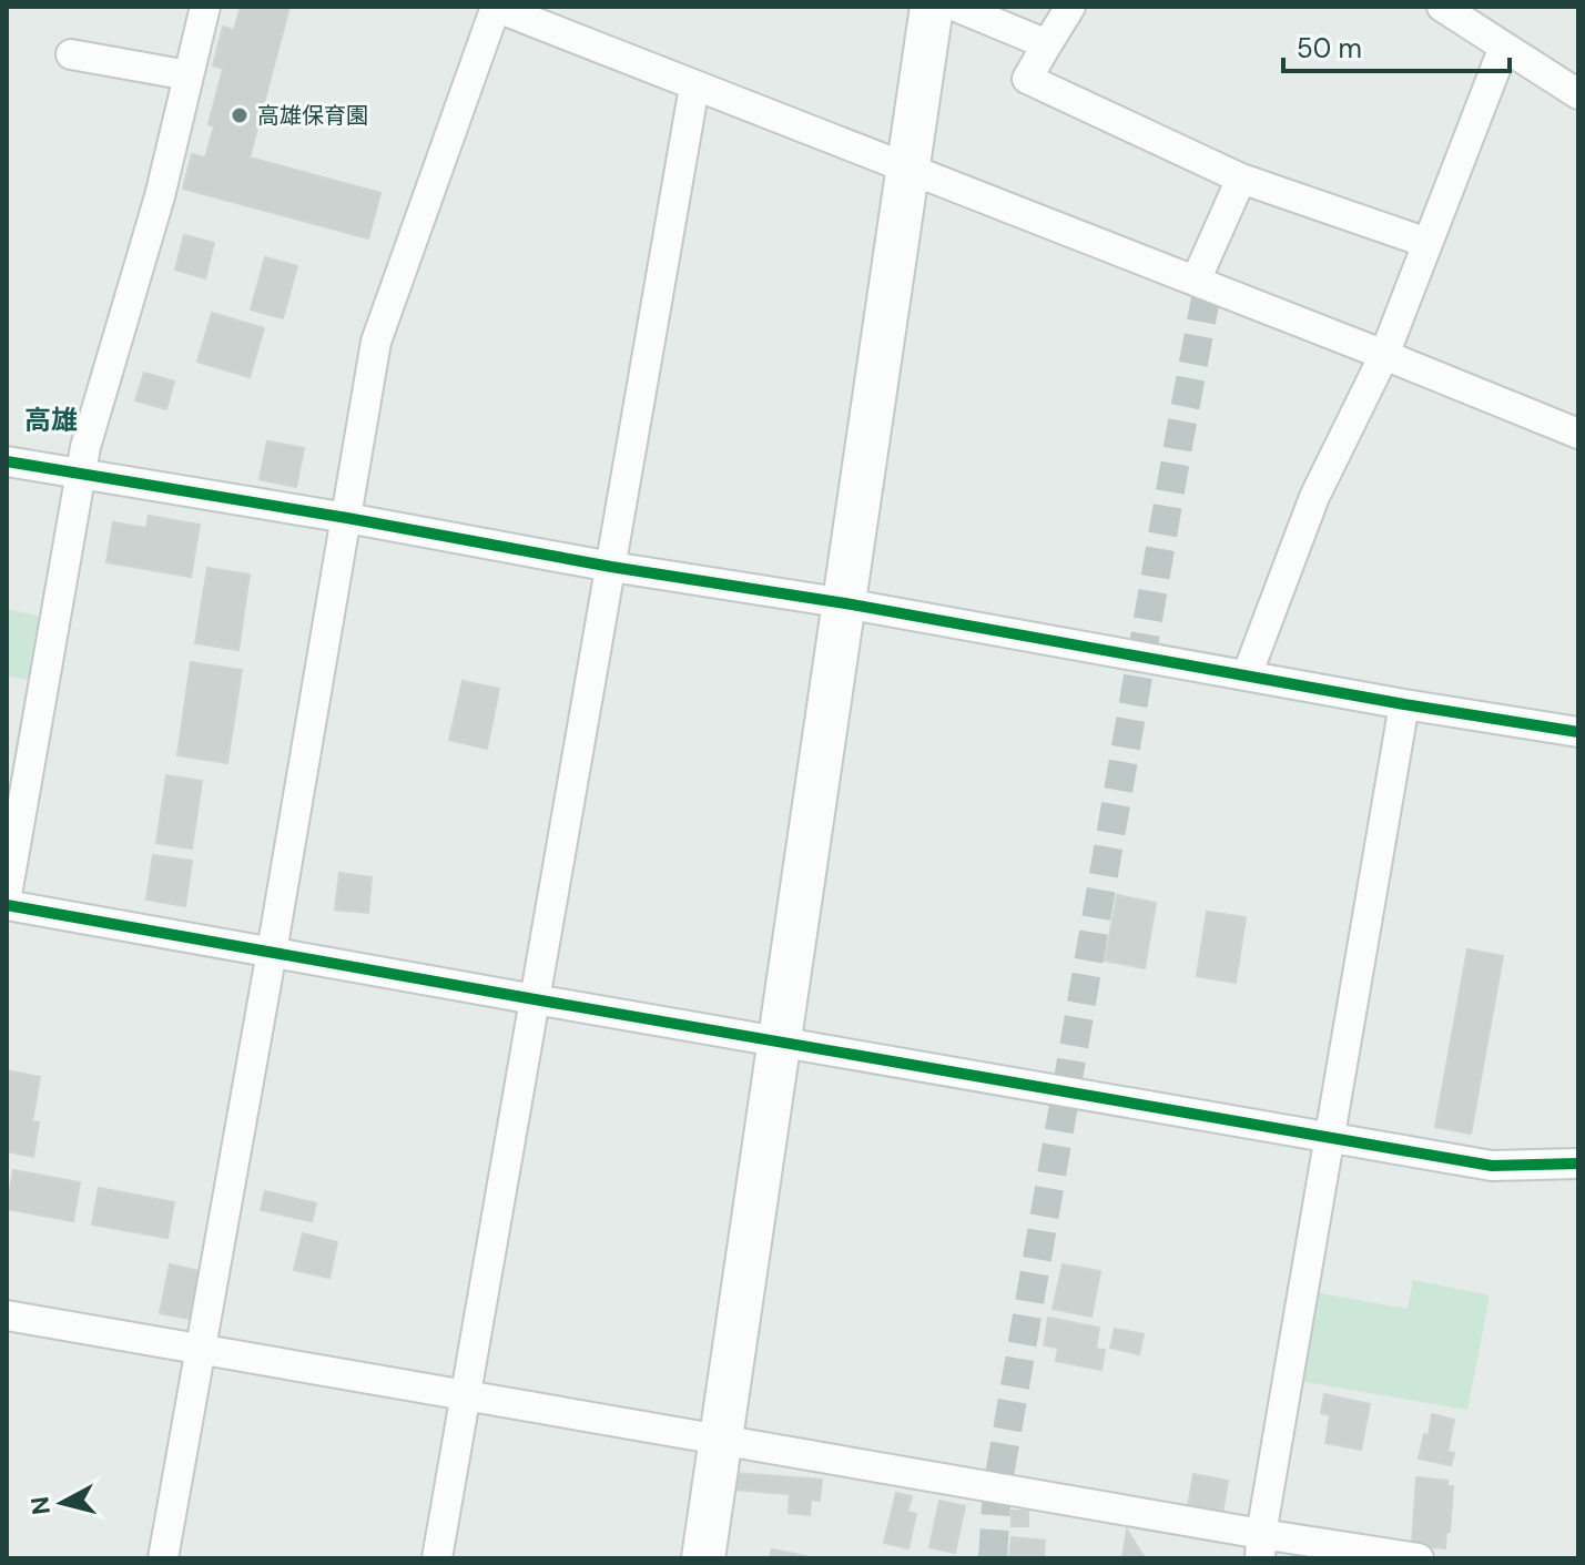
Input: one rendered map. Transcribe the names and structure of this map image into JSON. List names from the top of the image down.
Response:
{
  "districts": ["高雄"],
  "places": ["高雄保育園"],
  "scale_bar": "50 m",
  "north": "left"
}
